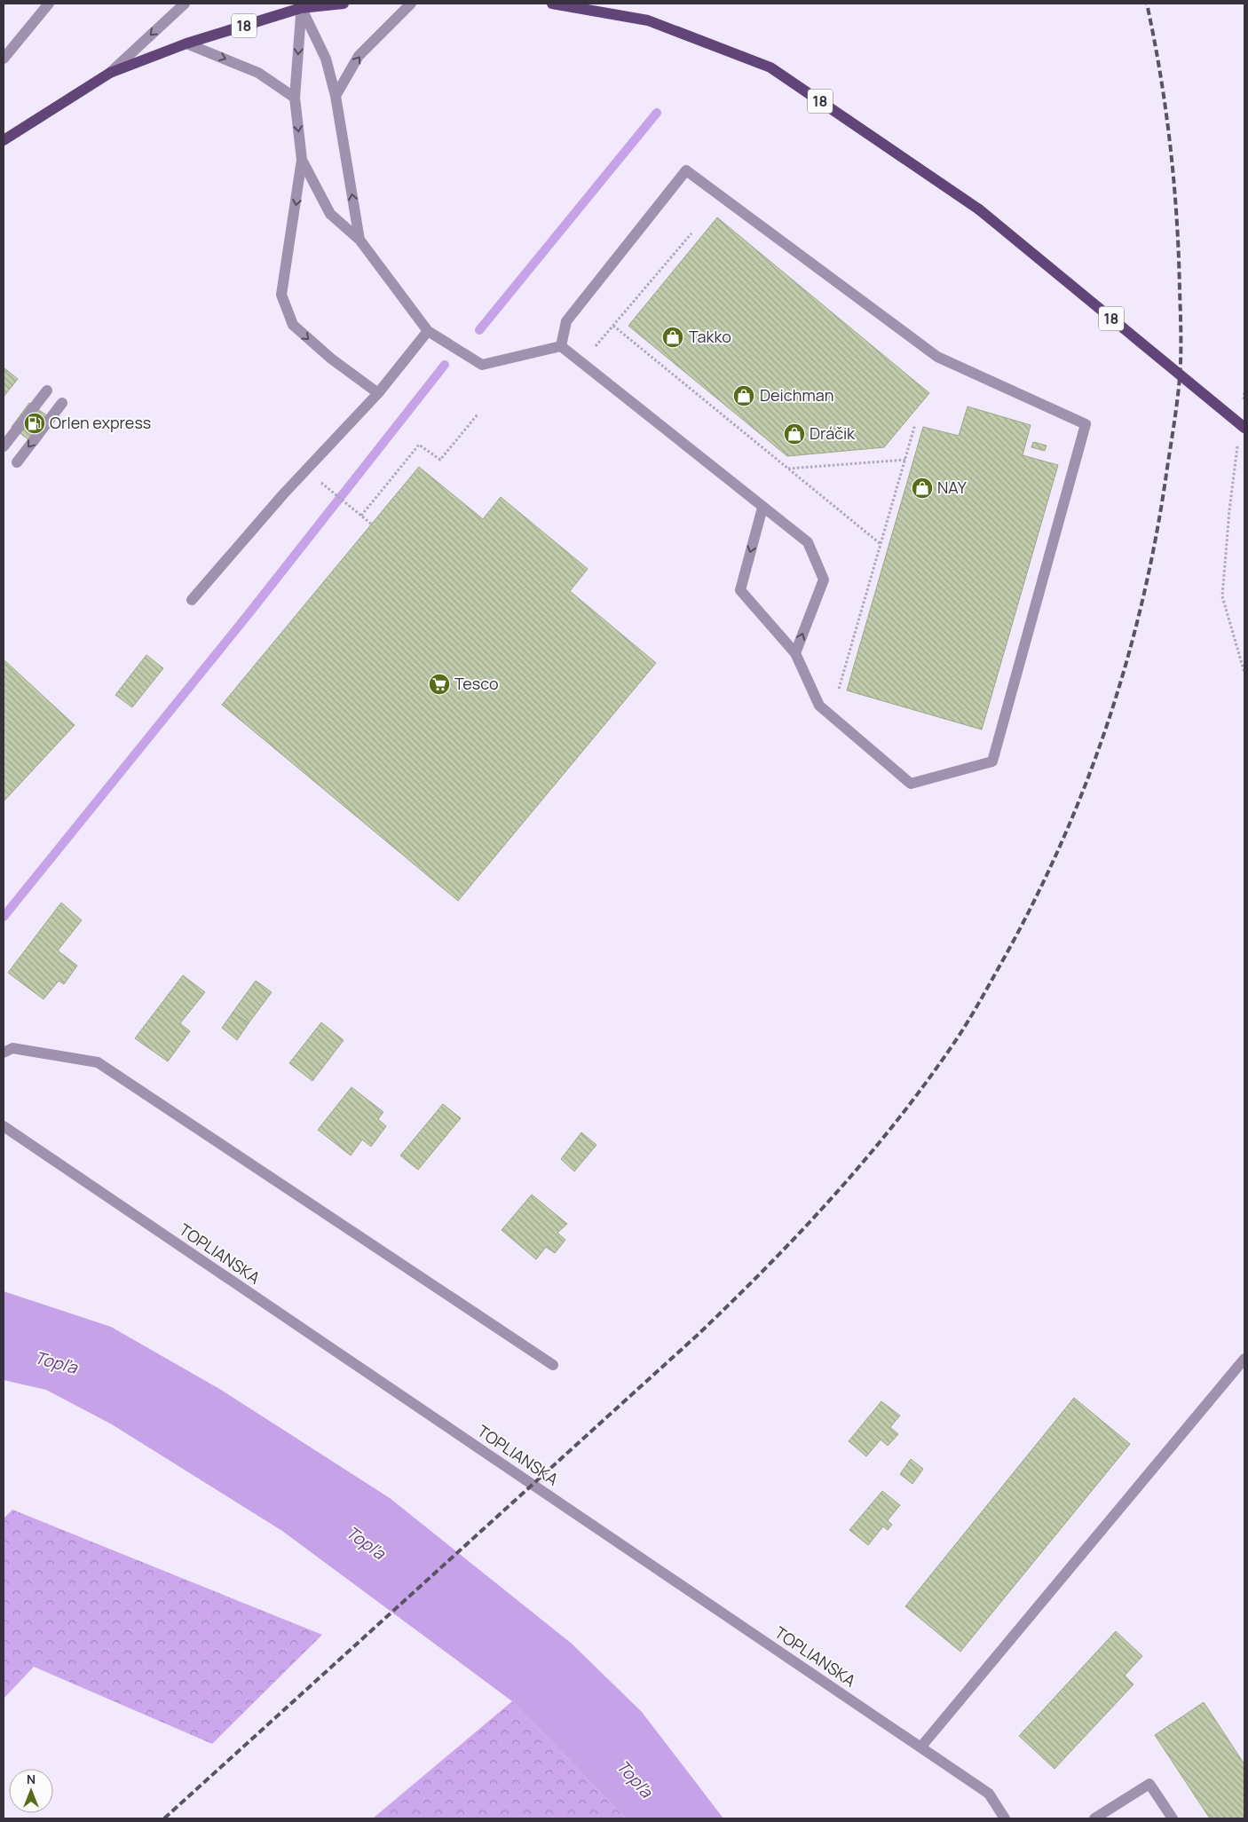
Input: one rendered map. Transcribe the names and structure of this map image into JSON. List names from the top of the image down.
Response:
{
  "streets": {
    "main road": ["18"],
    "street": ["TOPLIANSKA"]
  },
  "water": ["Topľa"],
  "places": {
    "shop": [
      "Takko",
      "Deichman",
      "Dráčik",
      "NAY"
    ],
    "fuel station": ["Orlen express"],
    "supermarket": ["Tesco"]
  },
  "north": "top"
}
